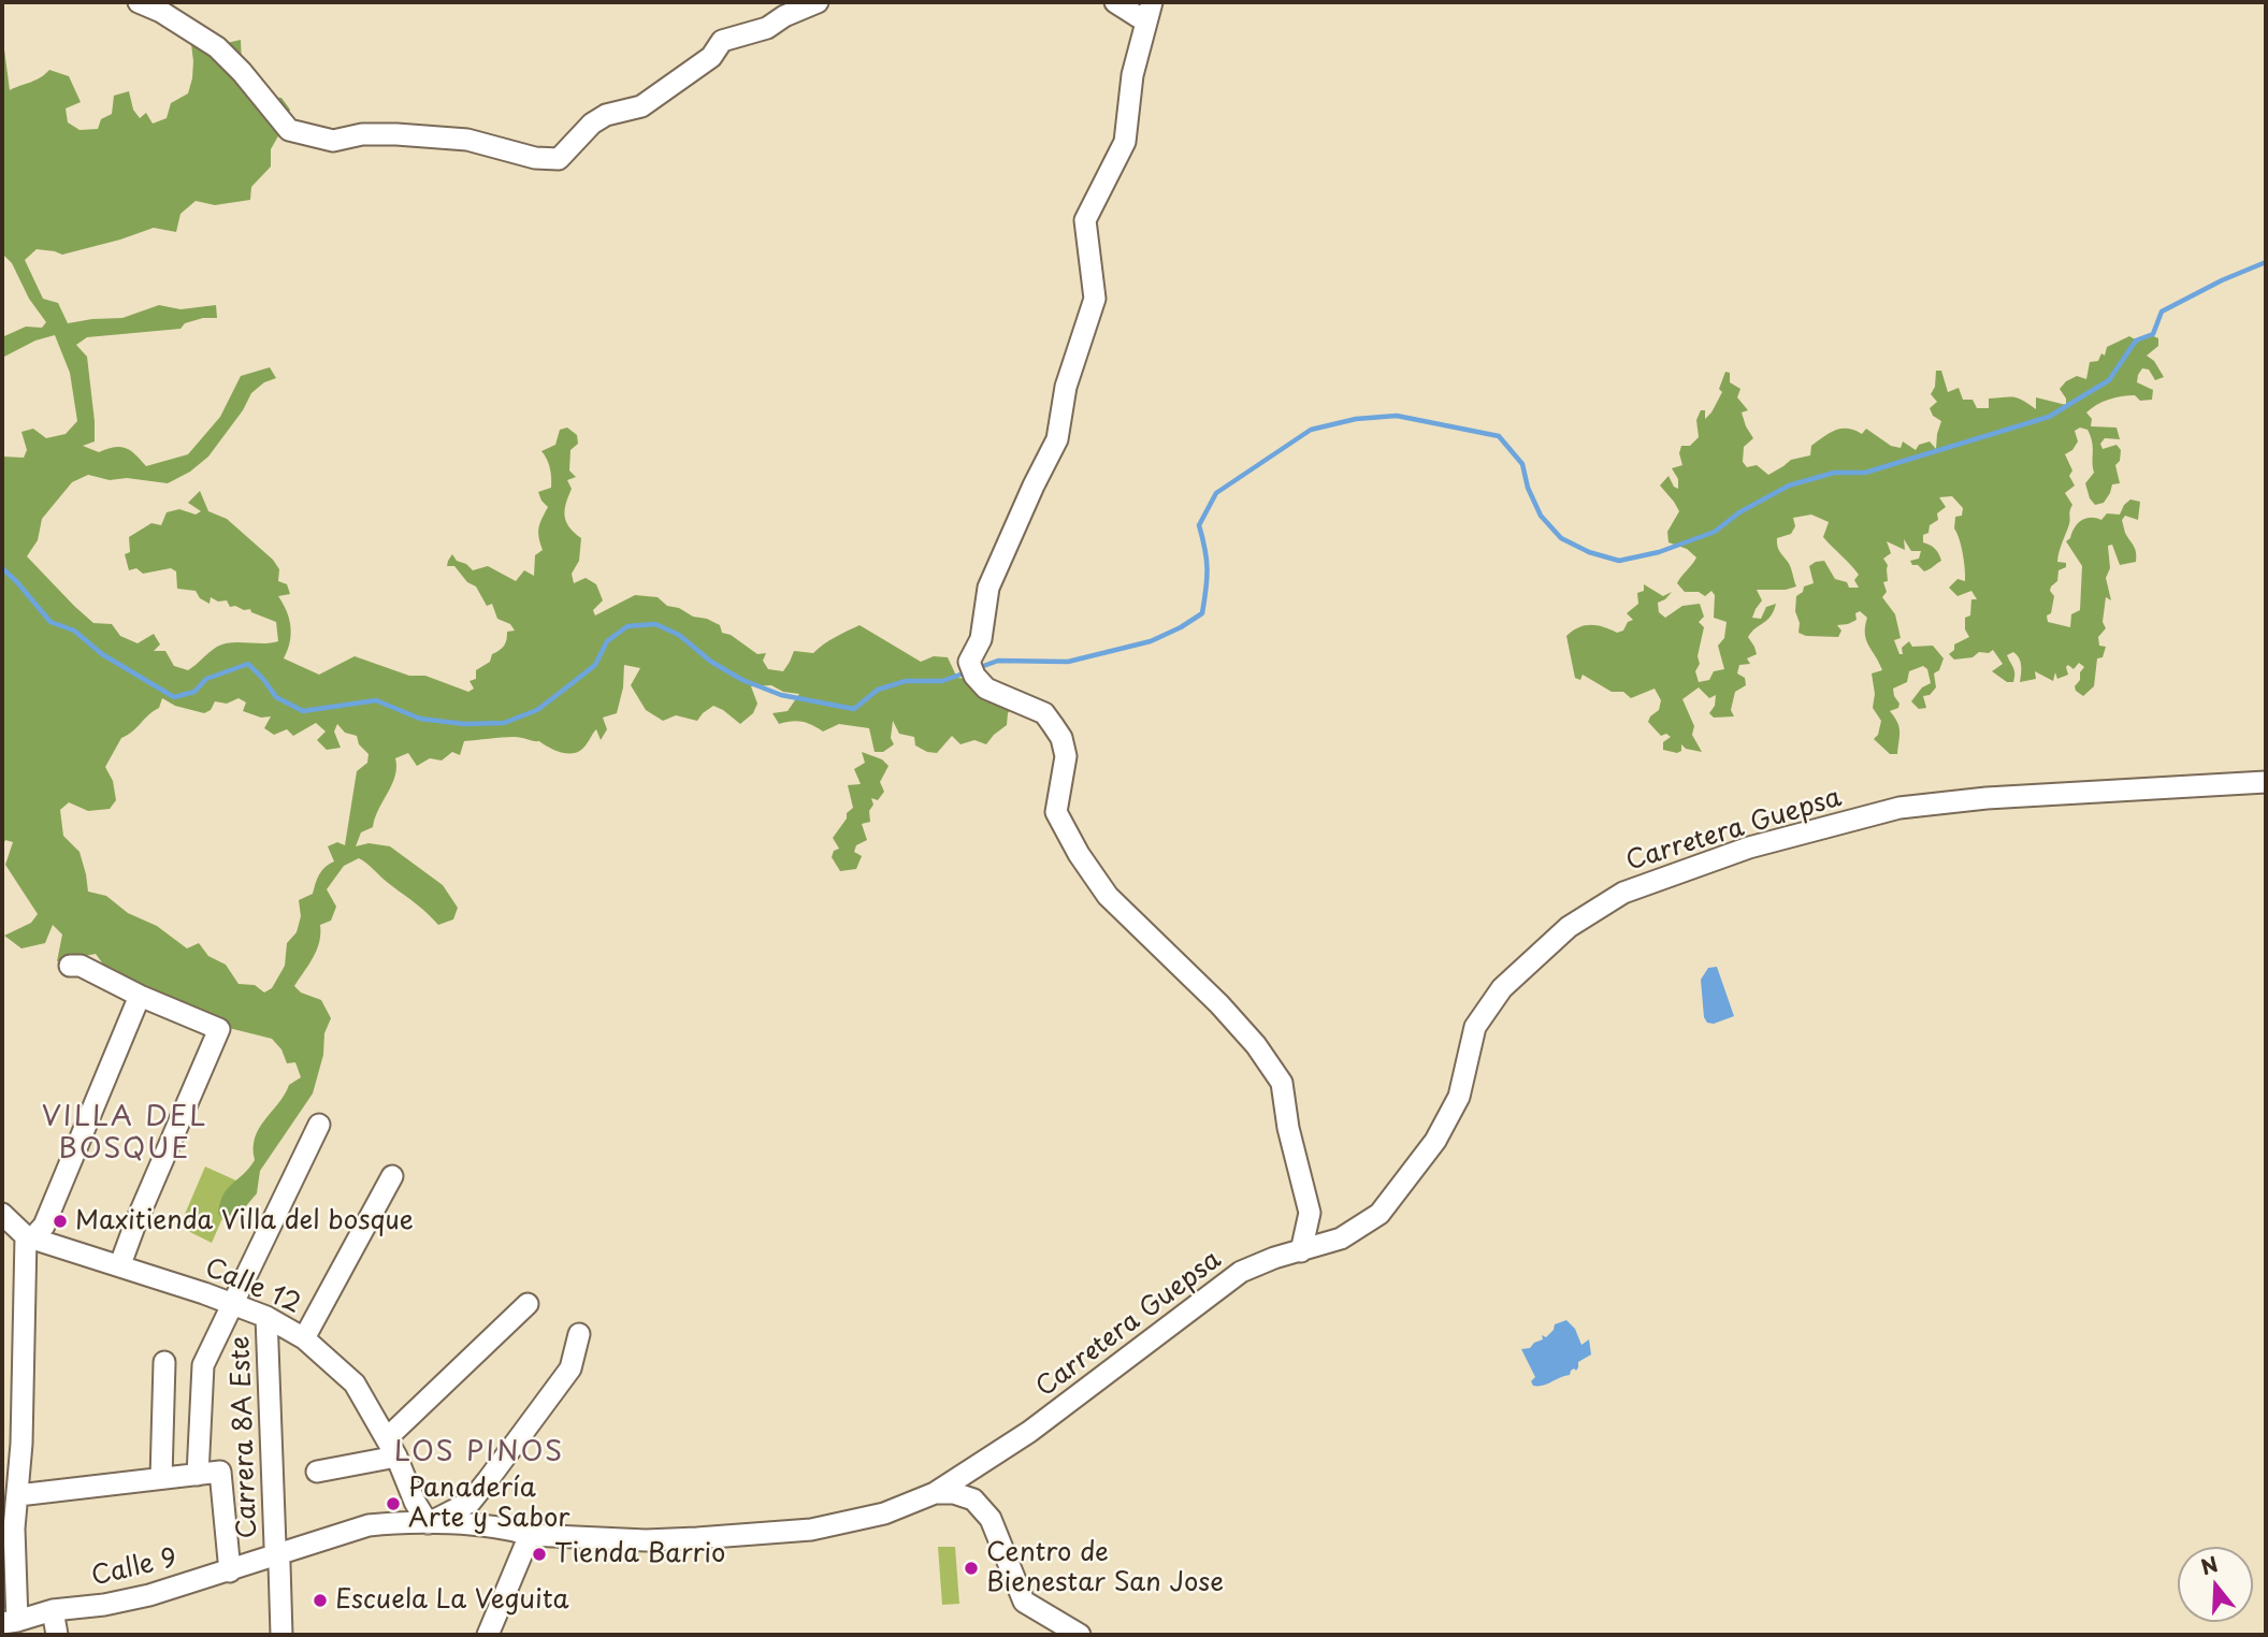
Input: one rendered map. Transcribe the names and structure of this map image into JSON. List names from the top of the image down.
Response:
{
  "streets": {
    "street": [
      "Carretera Guepsa",
      "Calle 12",
      "Carrera 8A Este",
      "Calle 9"
    ]
  },
  "crossings": [
    ["Calle 12", "Carrera 8A Este"],
    ["Calle 12", "Calle 9"],
    ["Carrera 8A Este", "Calle 9"]
  ],
  "districts": ["VILLA DEL BOSQUE", "LOS PINOS"],
  "places": [
    "Maxitienda Villa del bosque",
    "Panadería Arte y Sabor",
    "Tienda Barrio",
    "Centro de Bienestar San Jose",
    "Escuela La Veguita"
  ],
  "north": "top"
}
